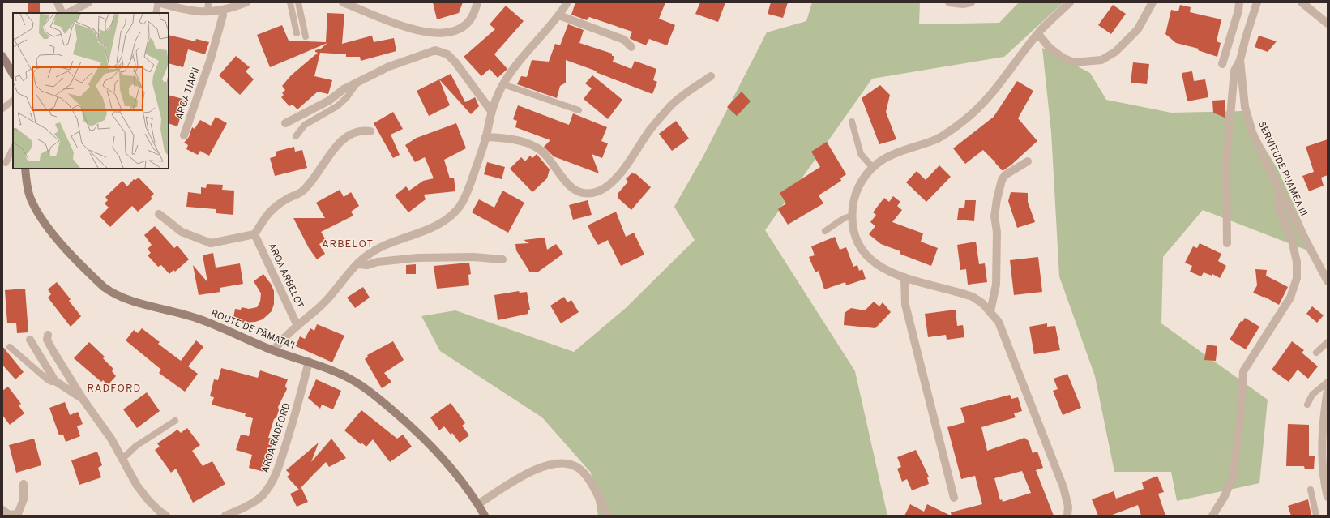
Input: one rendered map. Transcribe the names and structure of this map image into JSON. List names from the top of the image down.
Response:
{
  "streets": {
    "main road": ["ROUTE DE PĀMATA'I"],
    "street": [
      "AROA TIARII",
      "SERVITUDE PUAMEA III",
      "AROA ARBELOT",
      "AROA RADFORD"
    ]
  },
  "crossings": [
    ["AROA ARBELOT", "ROUTE DE PĀMATA'I"],
    ["ROUTE DE PĀMATA'I", "AROA RADFORD"]
  ],
  "districts": ["ARBELOT", "RADFORD"]
}
